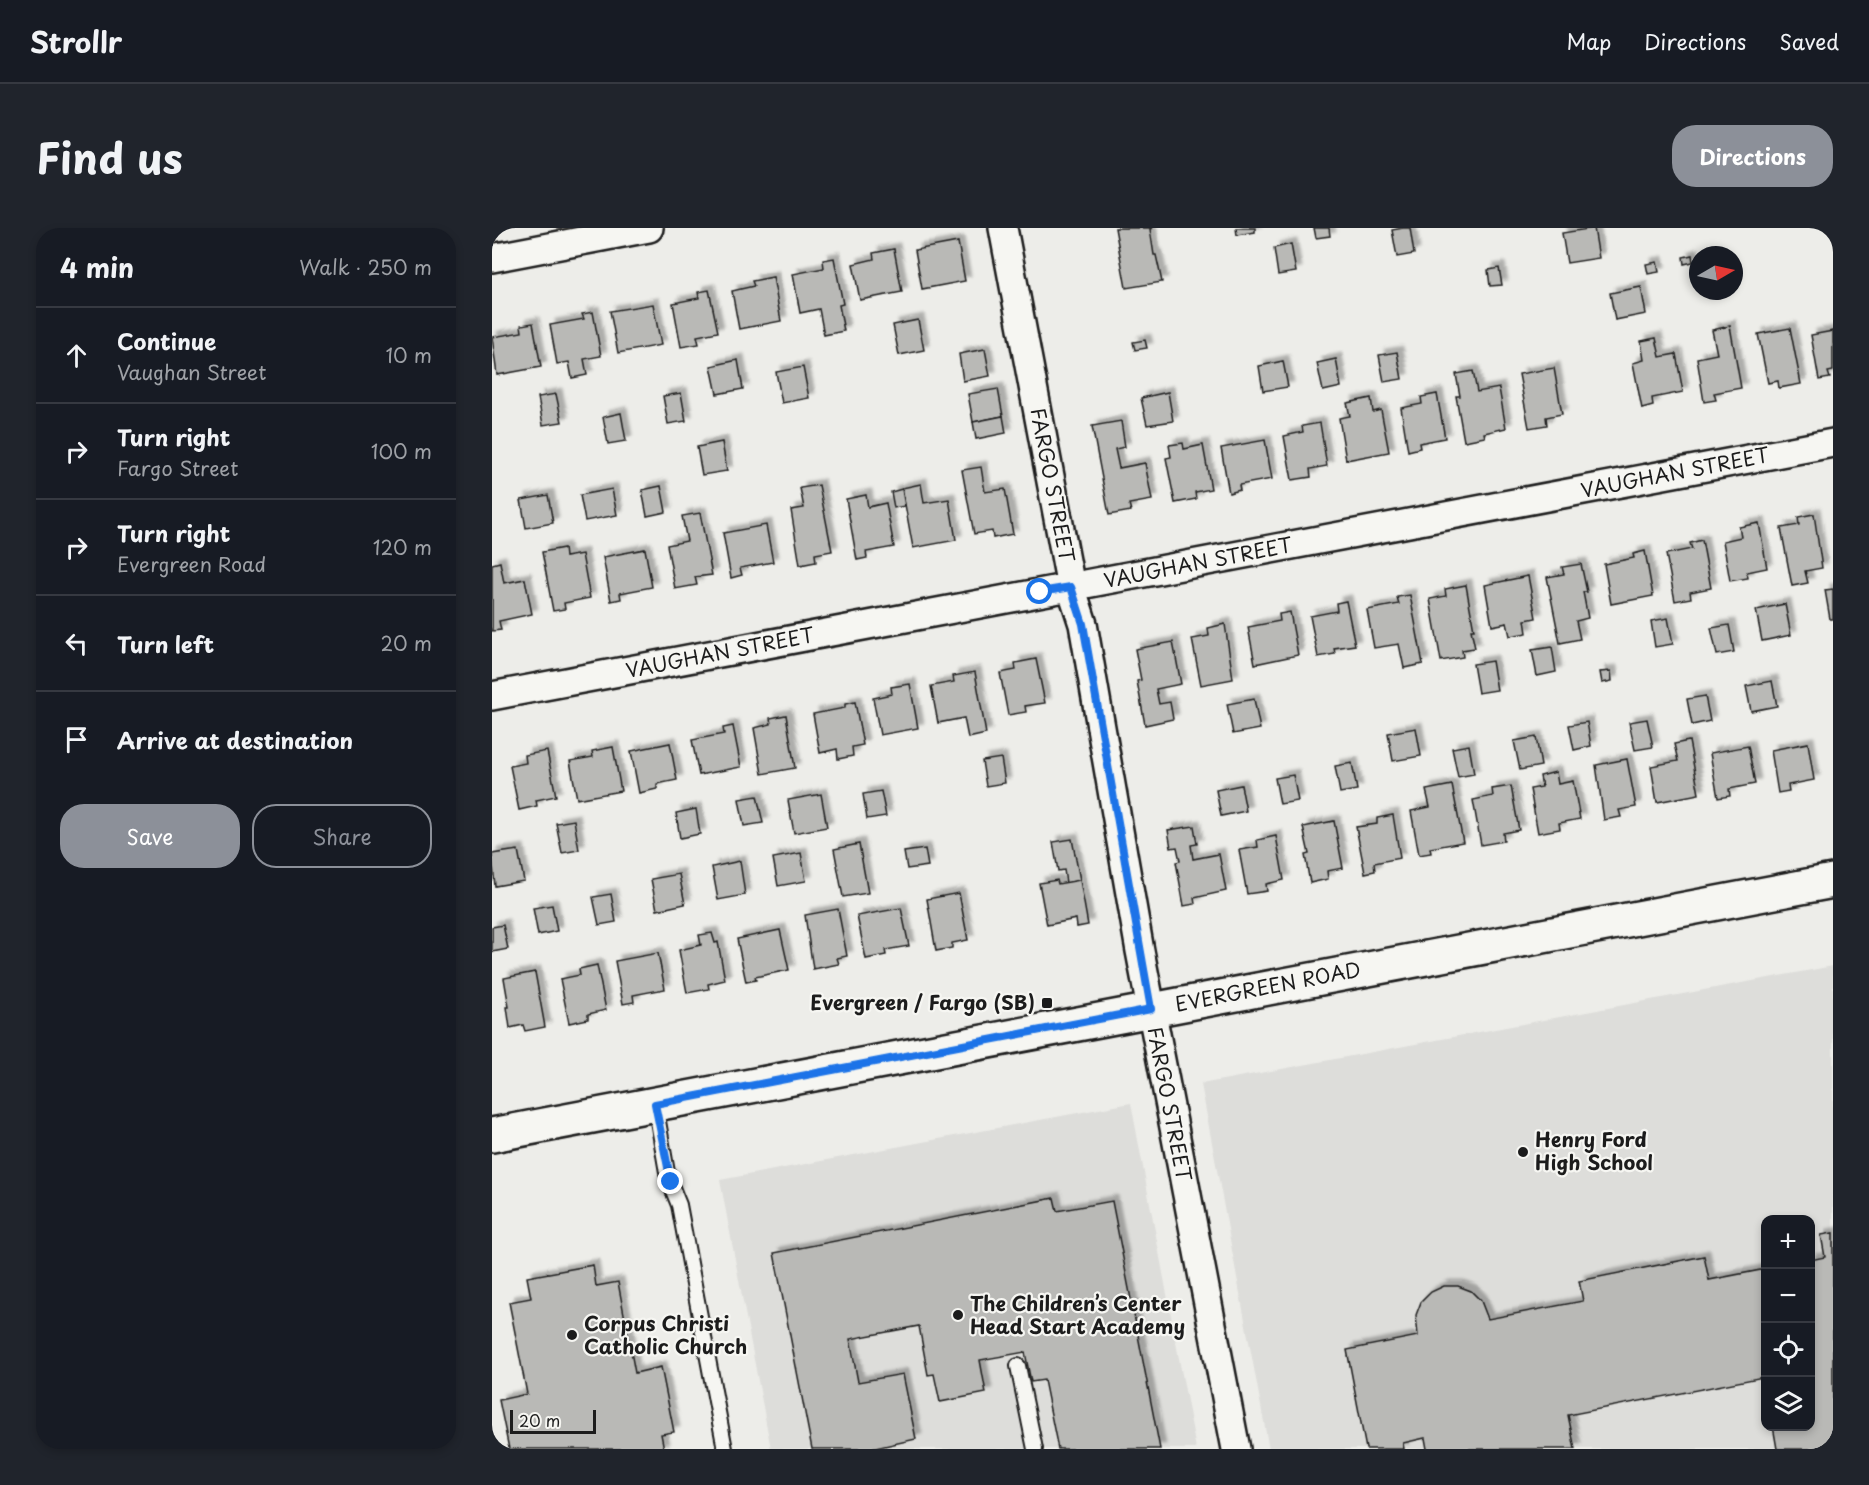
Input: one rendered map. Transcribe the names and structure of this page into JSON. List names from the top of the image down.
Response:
{
  "streets": {
    "street": ["VAUGHAN STREET", "FARGO STREET", "EVERGREEN ROAD"]
  },
  "crossings": [
    ["VAUGHAN STREET", "FARGO STREET"],
    ["FARGO STREET", "EVERGREEN ROAD"]
  ],
  "places": {
    "transit": ["Evergreen / Fargo (SB)"],
    "other": ["Henry Ford High School", "The Children’s Center Head Start Academy", "Corpus Christi Catholic Church"]
  },
  "scale_bar": "20 m",
  "north": "right",
  "page": {
    "header": "Strollr",
    "nav": ["Map", "Directions", "Saved"],
    "title": "Find us",
    "buttons": [
      "Directions",
      ["Save", "Share"]
    ],
    "heading": ["4 min", "Walk · 250 m"],
    "list": [
      ["Continue", "Vaughan Street", "10 m"],
      ["Turn right", "Fargo Street", "100 m"],
      ["Turn right", "Evergreen Road", "120 m"],
      ["Turn left", "20 m"],
      "Arrive at destination"
    ],
    "map_buttons": ["+", "−"],
    "scale": "20 m"
  }
}
